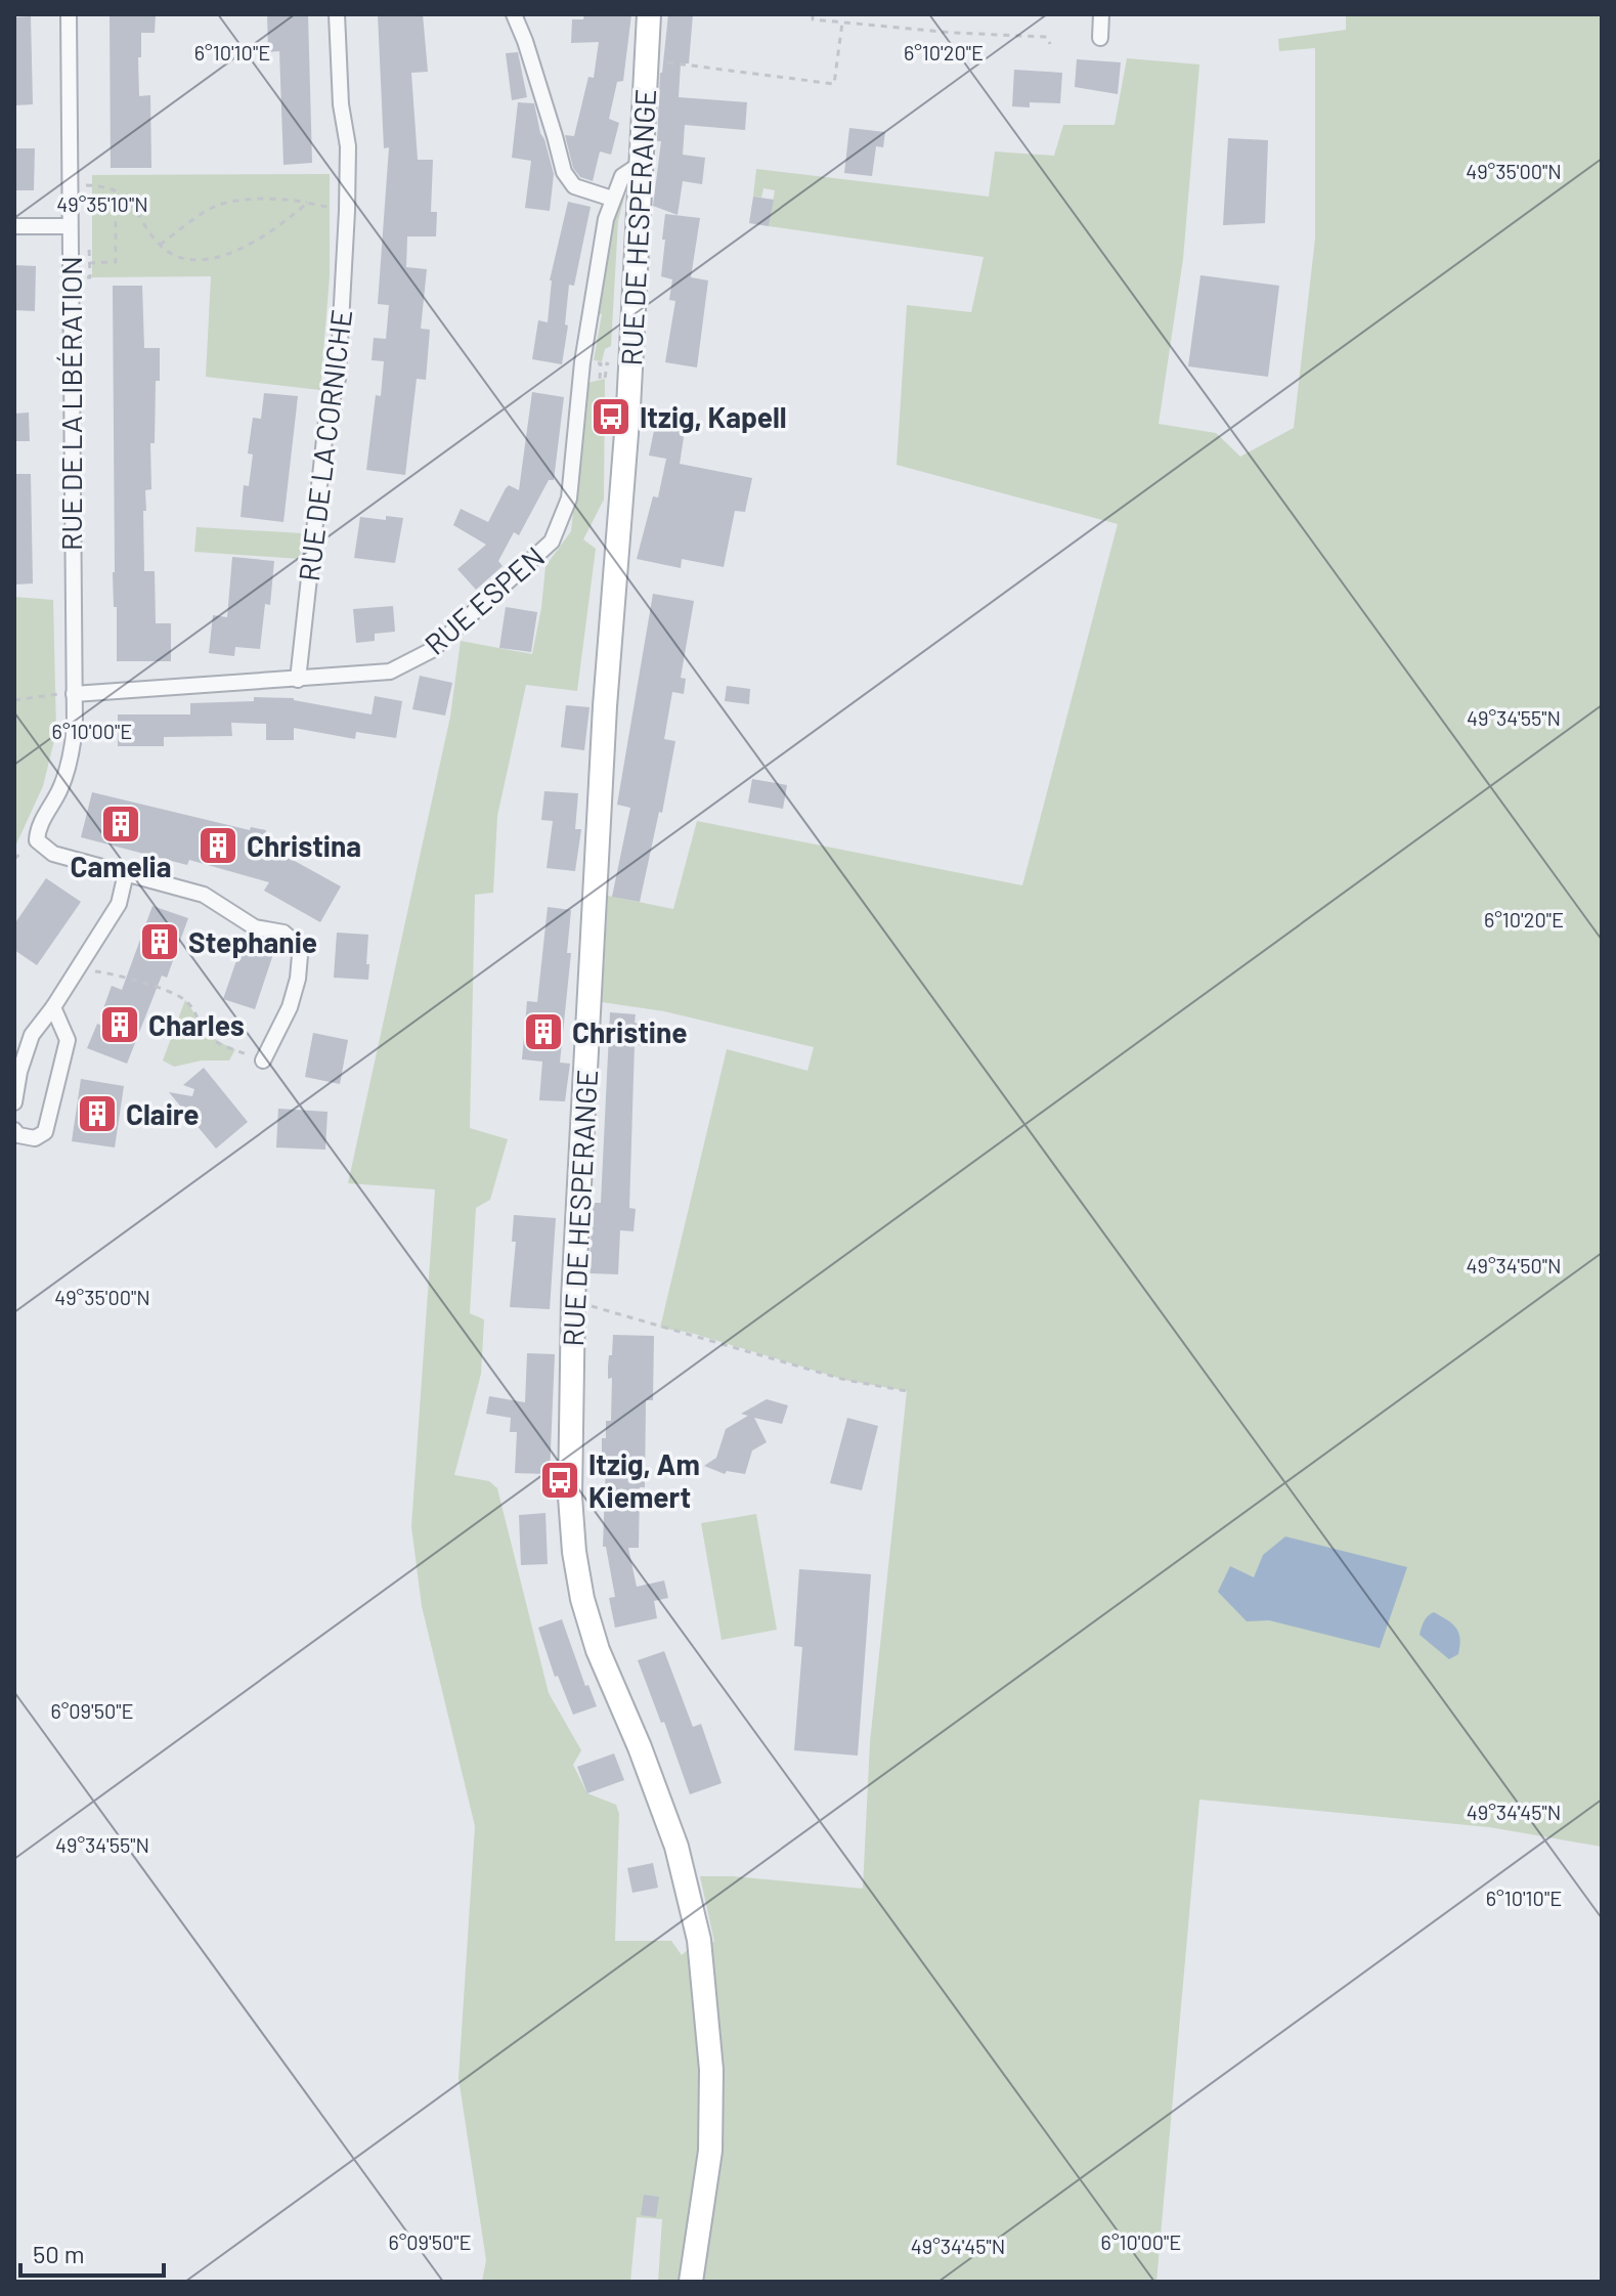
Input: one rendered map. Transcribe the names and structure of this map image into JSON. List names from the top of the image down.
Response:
{
  "streets": {
    "main road": ["RUE DE HESPERANGE"],
    "street": ["RUE DE LA LIBÉRATION", "RUE DE LA CORNICHE", "RUE ESPEN"]
  },
  "crossings": [
    ["RUE DE HESPERANGE", "RUE ESPEN"],
    ["RUE DE LA LIBÉRATION", "RUE ESPEN"],
    ["RUE DE LA CORNICHE", "RUE ESPEN"]
  ],
  "places": {
    "bus stop": ["Itzig, Kapell", "Itzig, Am Kiemert"],
    "building": [
      "Camelia",
      "Christina",
      "Stephanie",
      "Charles",
      "Christine",
      "Claire"
    ]
  },
  "scale_bar": "50 m",
  "coordinates": [
    "6°10'10\"E",
    "6°10'20\"E",
    "49°35'00\"N",
    "49°35'10\"N",
    "49°34'55\"N",
    "6°10'00\"E",
    "49°34'50\"N",
    "6°09'50\"E",
    "49°34'45\"N"
  ]
}
